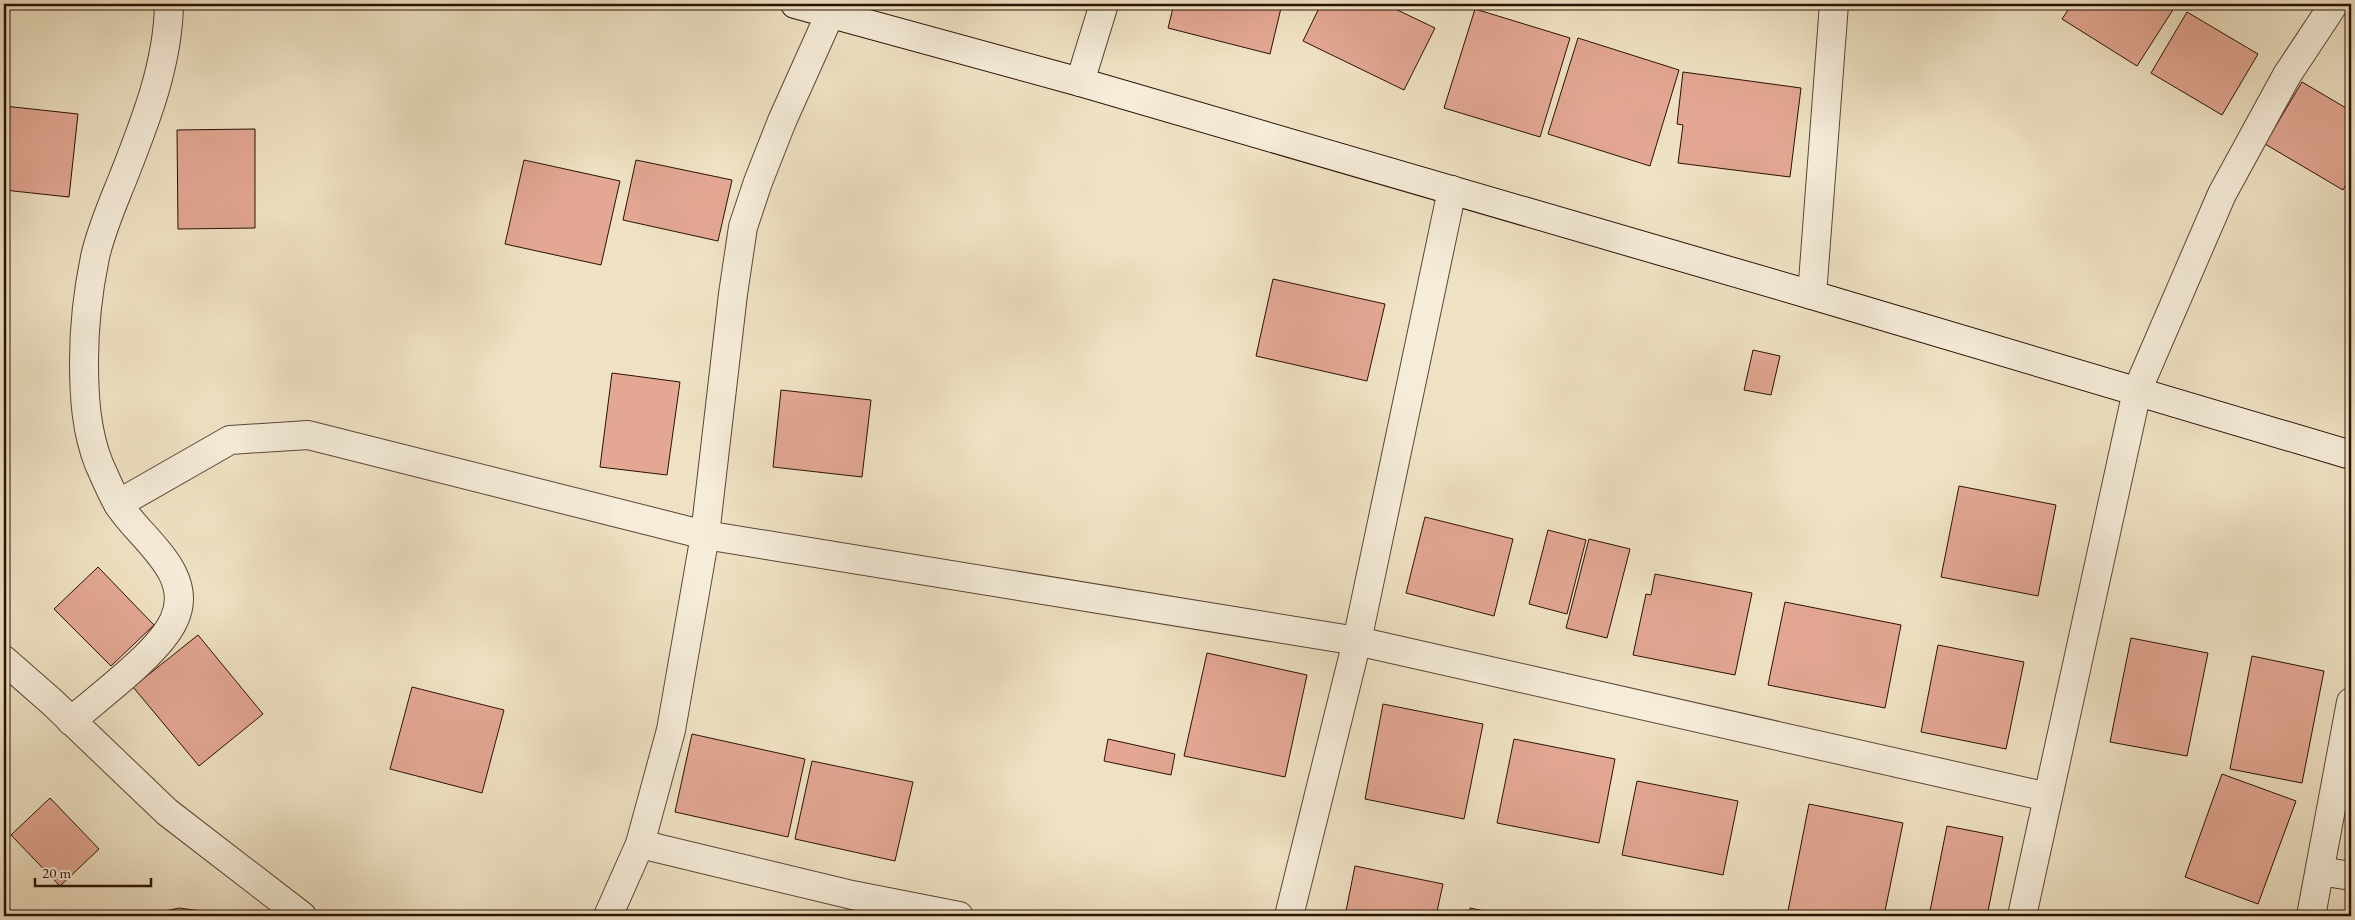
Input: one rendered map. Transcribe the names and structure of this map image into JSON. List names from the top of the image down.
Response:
{
  "scale_bar": "20 m"
}
